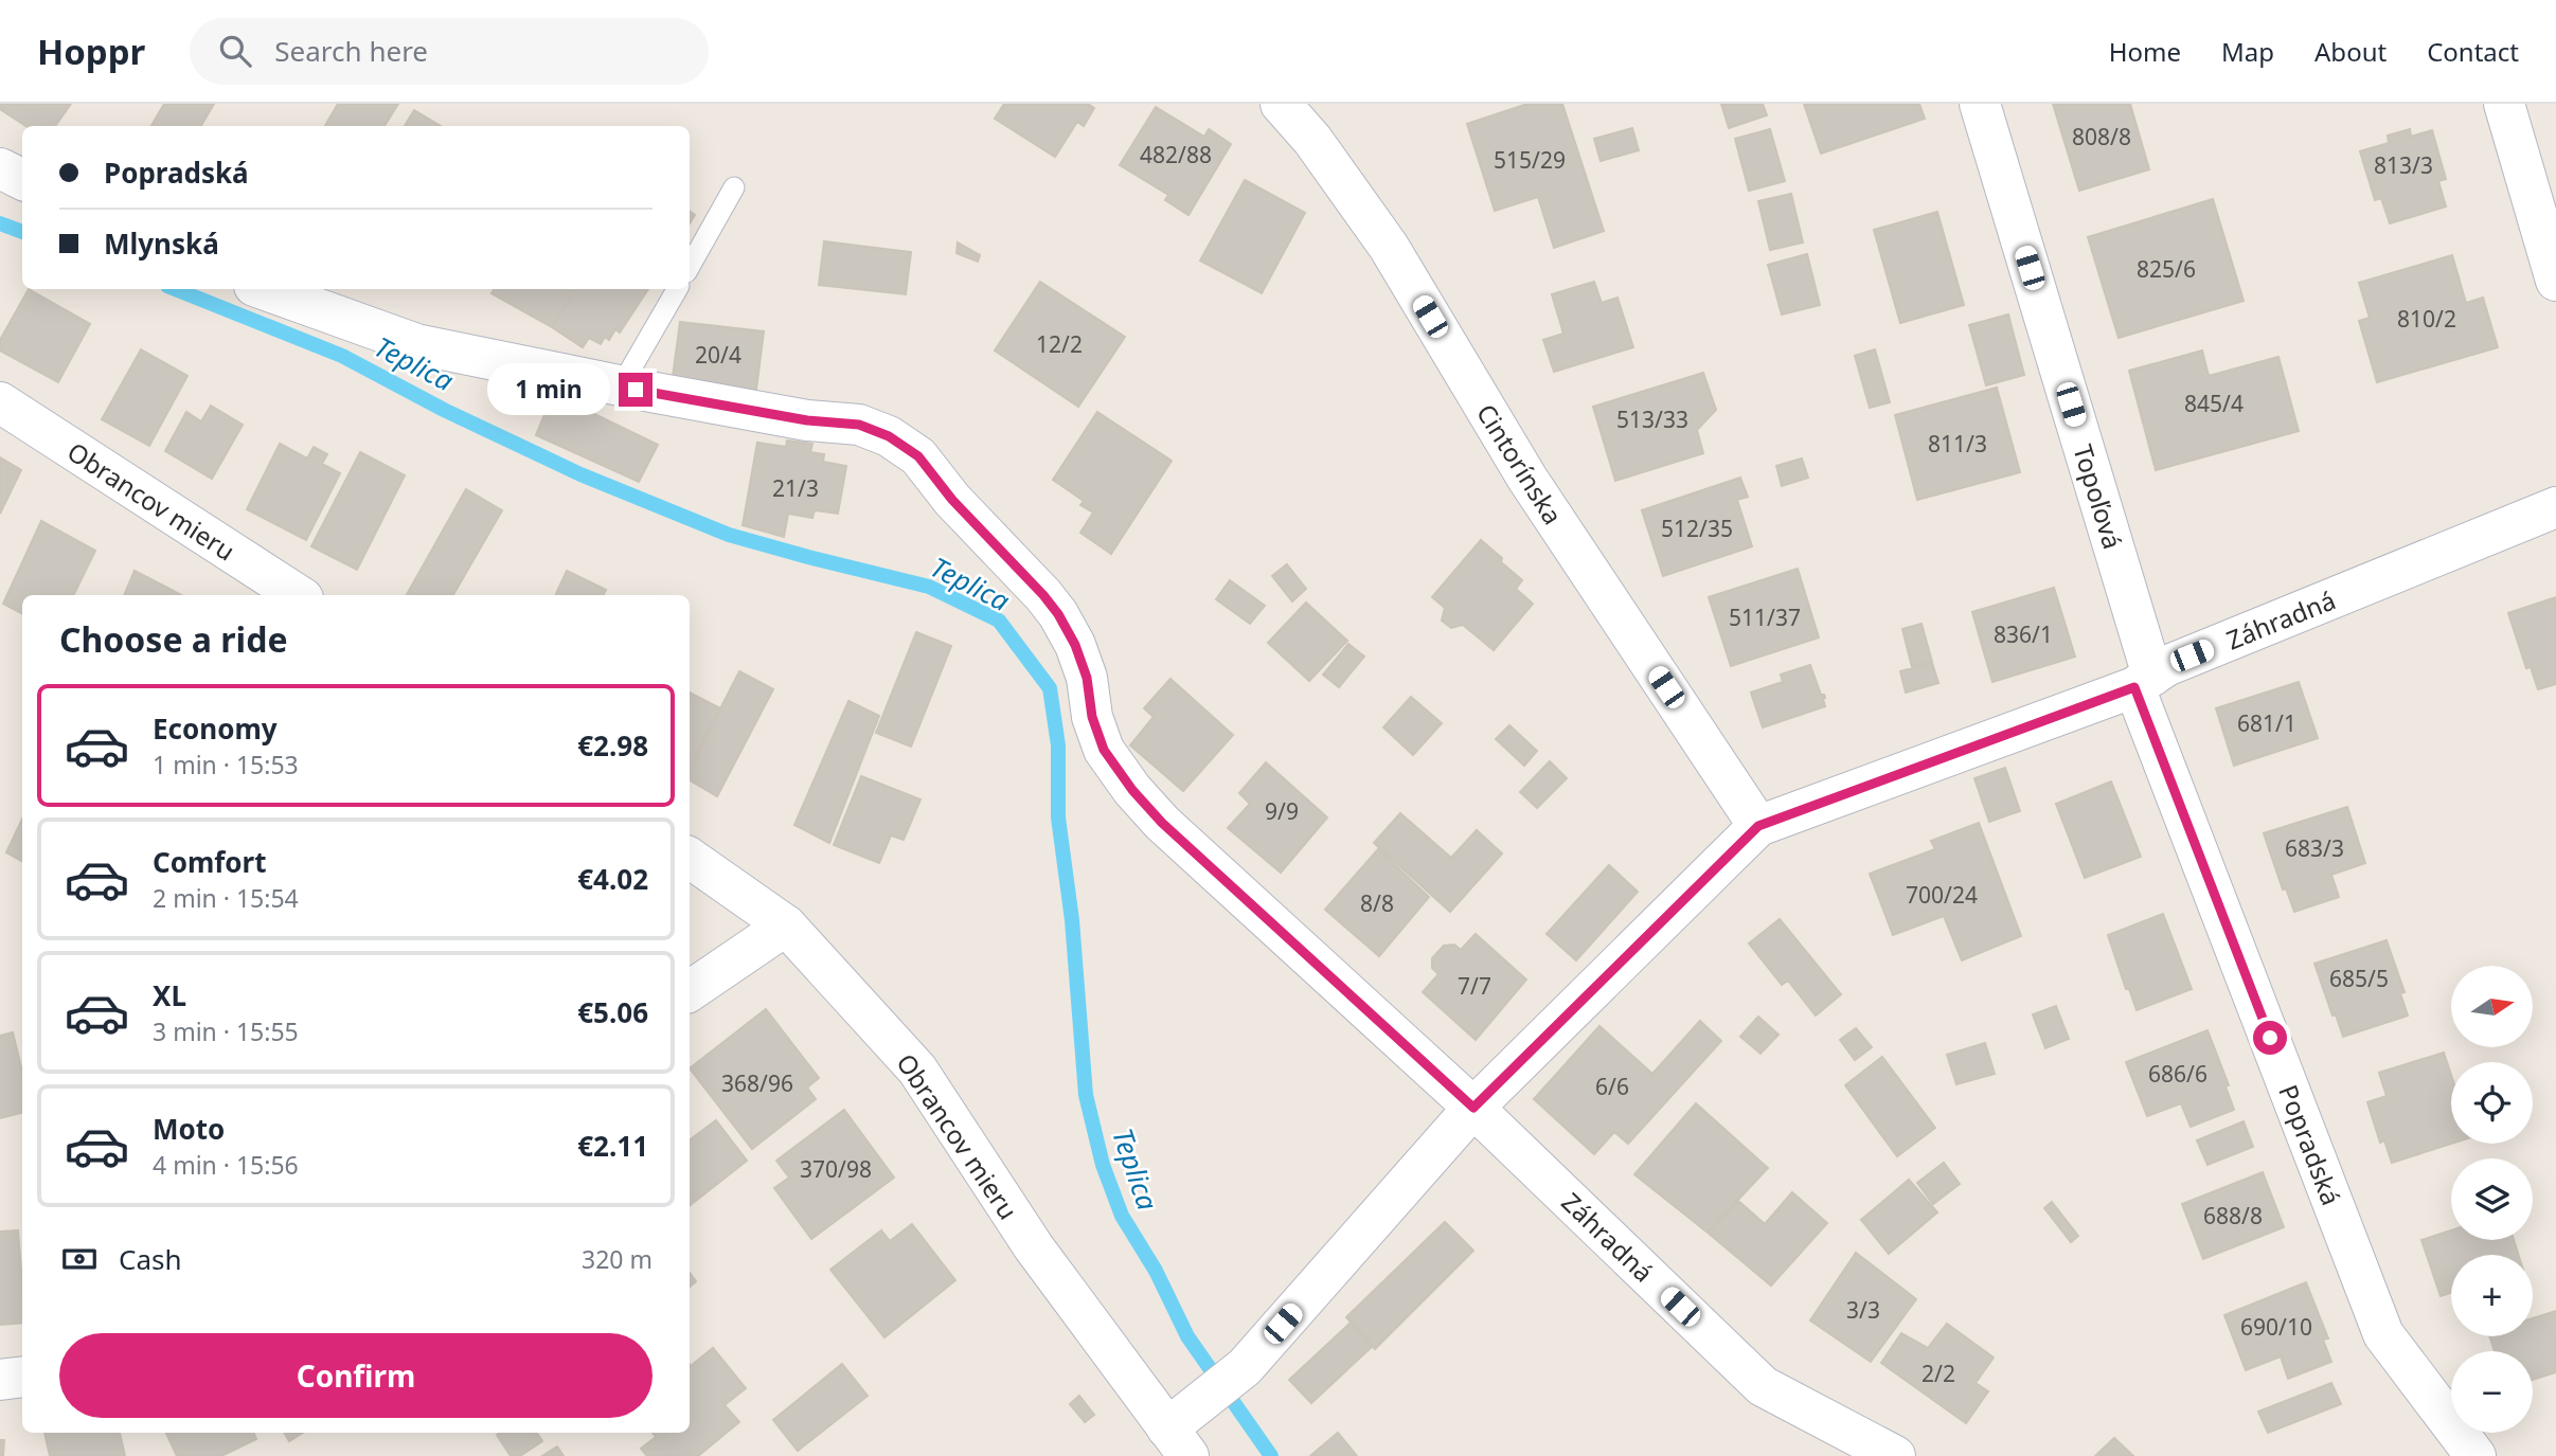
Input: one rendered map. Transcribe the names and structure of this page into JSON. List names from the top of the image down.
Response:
{
  "streets": {
    "street": [
      "Cintorínska",
      "Topoľová",
      "Obrancov mieru",
      "Záhradná",
      "Popradská"
    ]
  },
  "crossings": [
    ["Cintorínska", "Záhradná"],
    ["Topoľová", "Záhradná"],
    ["Topoľová", "Popradská"],
    ["Obrancov mieru", "Záhradná"],
    ["Záhradná", "Popradská"]
  ],
  "water": ["Teplica"],
  "house_numbers": [
    "808/8",
    "482/88",
    "515/29",
    "813/3",
    "825/6",
    "810/2",
    "12/2",
    "20/4",
    "845/4",
    "513/33",
    "811/3",
    "21/3",
    "512/35",
    "511/37",
    "836/1",
    "681/1",
    "9/9",
    "683/3",
    "700/24",
    "8/8",
    "685/5",
    "7/7",
    "686/6",
    "368/96",
    "6/6",
    "370/98",
    "688/8",
    "3/3",
    "690/10",
    "2/2"
  ],
  "north": "right",
  "page": {
    "header": "Hoppr",
    "search": "Search here",
    "nav": [
      "Home",
      "Map",
      "About",
      "Contact"
    ],
    "banner": ["Popradská", "Mlynská"],
    "bubble": "1 min",
    "heading": "Choose a ride",
    "list": [
      {
        "name": "Economy",
        "note": "1 min · 15:53",
        "value": "€2.98"
      },
      {
        "name": "Comfort",
        "note": "2 min · 15:54",
        "value": "€4.02"
      },
      {
        "name": "XL",
        "note": "3 min · 15:55",
        "value": "€5.06"
      },
      {
        "name": "Moto",
        "note": "4 min · 15:56",
        "value": "€2.11"
      }
    ],
    "map_buttons": ["+", "−"],
    "pay": ["Cash", "320 m"],
    "buttons": "Confirm"
  }
}
